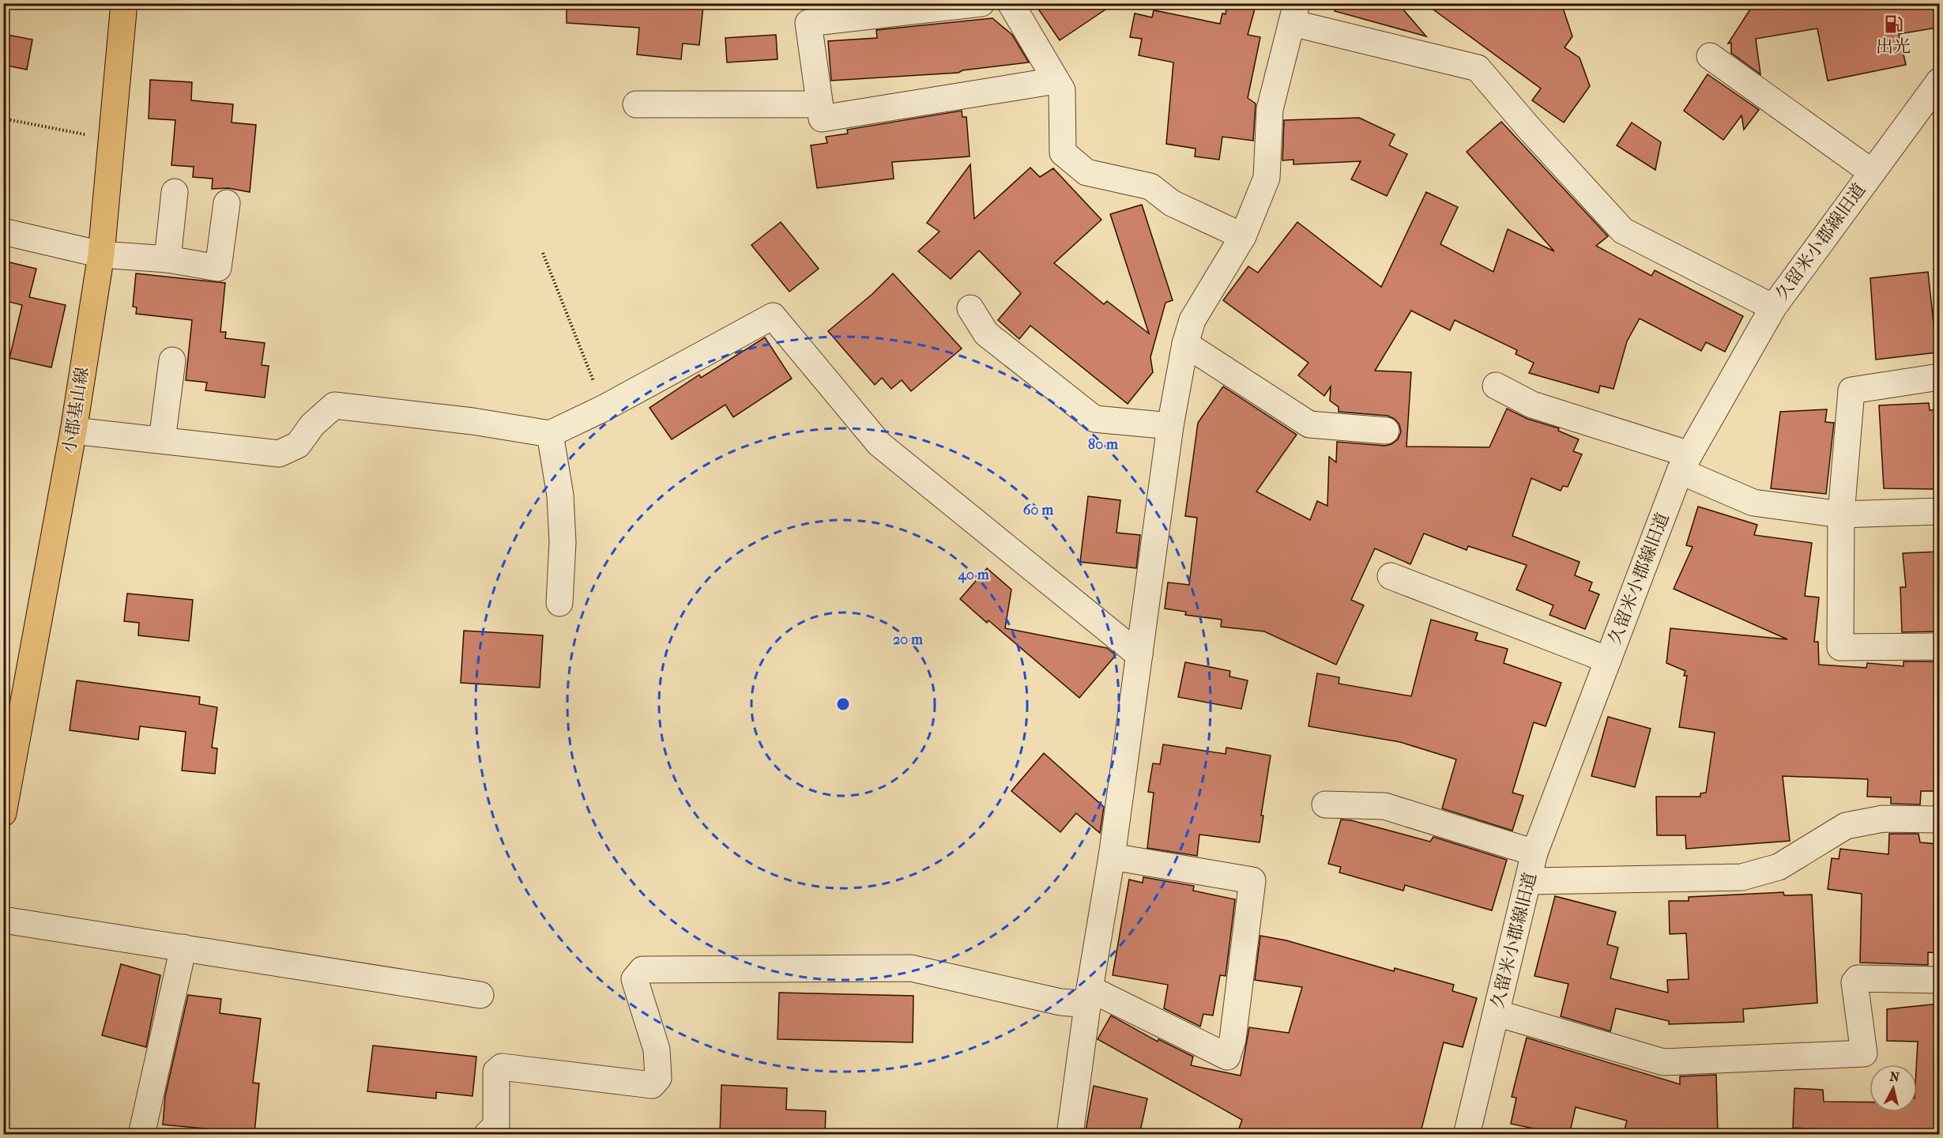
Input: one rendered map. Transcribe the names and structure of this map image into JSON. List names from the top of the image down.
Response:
{
  "streets": {
    "main road": ["小郡基山線"],
    "street": ["久留米小郡線旧道"]
  },
  "places": {
    "fuel station": ["出光"]
  },
  "north": "top",
  "rings": [
    "80 m",
    "60 m",
    "40 m",
    "20 m"
  ]
}
